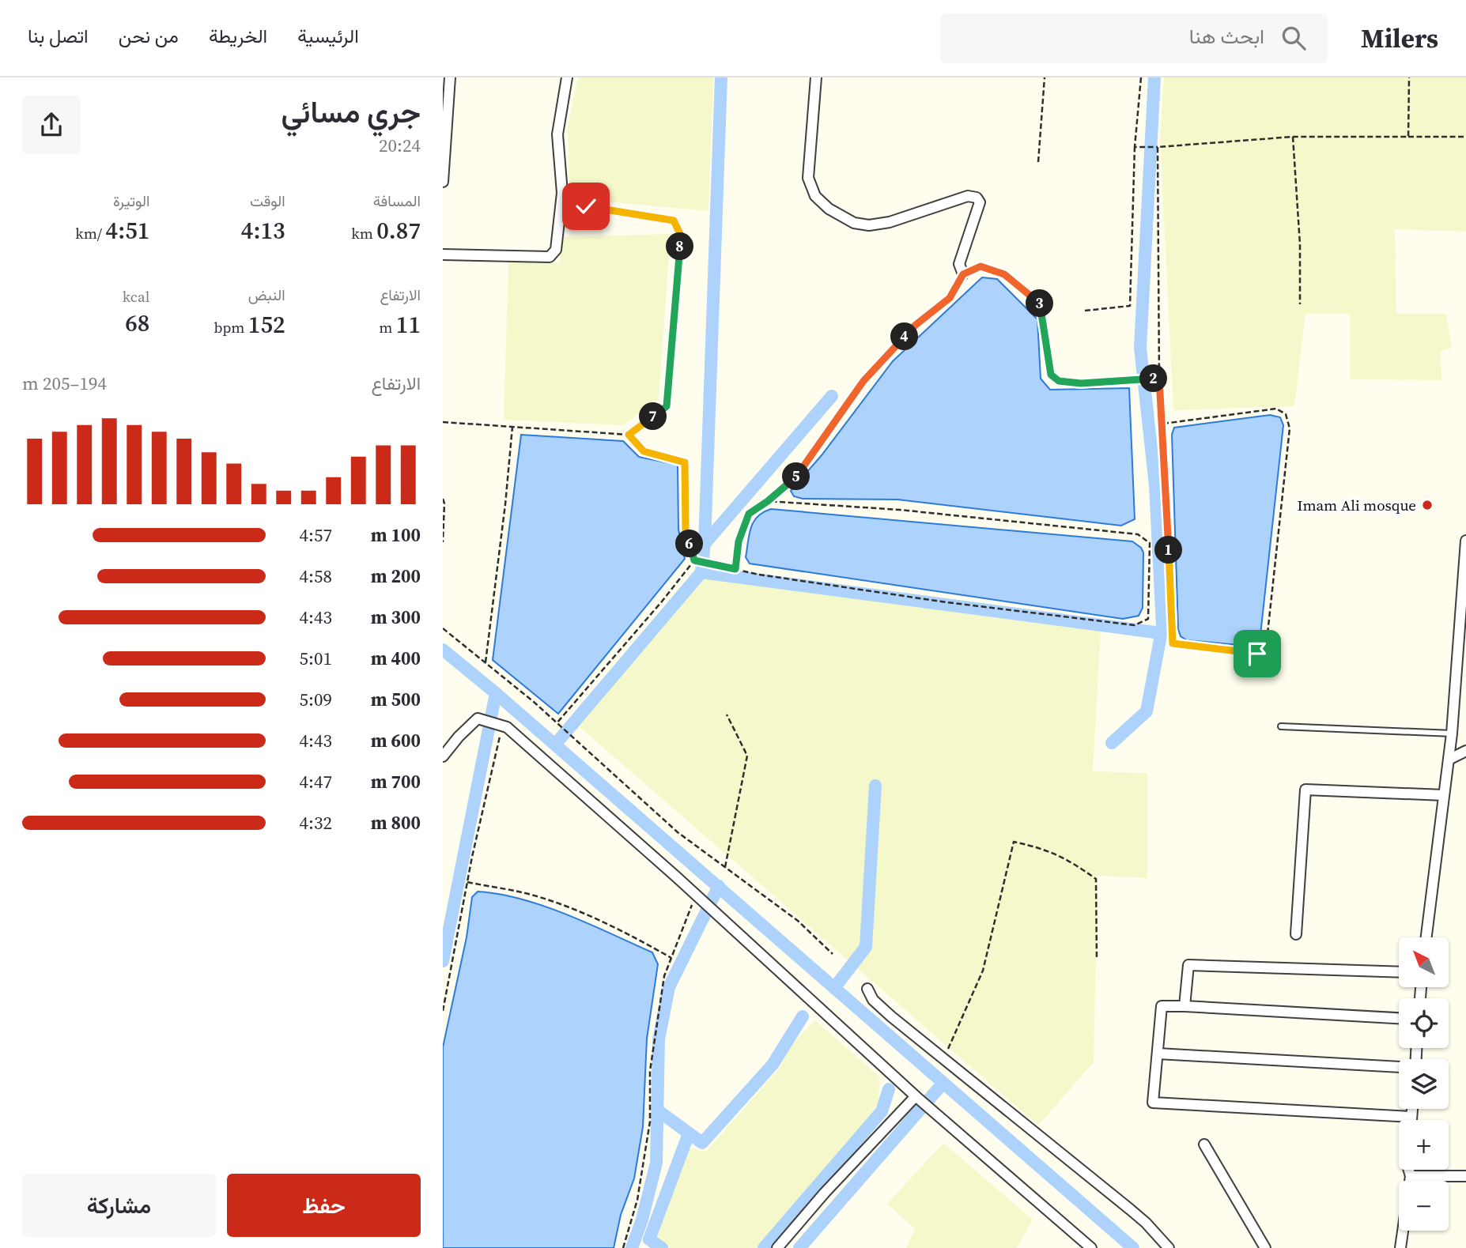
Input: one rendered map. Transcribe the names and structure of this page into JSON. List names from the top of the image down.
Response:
{
  "places": ["Imam Ali mosque"],
  "north": "top left",
  "page": {
    "header": "Milers",
    "search": "ابحث هنا",
    "nav": [
      "الرئيسية",
      "الخريطة",
      "من نحن",
      "اتصل بنا"
    ],
    "heading": ["جري مسائي", "20:24"],
    "stats": [
      ["المسافة", "0.87 km"],
      ["الوقت", "4:13"],
      ["الوتيرة", "4:51 /km"],
      ["الارتفاع", "11 m"],
      ["النبض", "152 bpm"],
      ["kcal", "68"]
    ],
    "pins": [
      "8",
      "3",
      "4",
      "2",
      "7",
      "5",
      "6",
      "1"
    ],
    "chart": ["الارتفاع", "194–205 m"],
    "list": [
      {
        "name": "100 m",
        "note": "4:57"
      },
      {
        "name": "200 m",
        "note": "4:58"
      },
      {
        "name": "300 m",
        "note": "4:43"
      },
      {
        "name": "400 m",
        "note": "5:01"
      },
      {
        "name": "500 m",
        "note": "5:09"
      },
      {
        "name": "600 m",
        "note": "4:43"
      },
      {
        "name": "700 m",
        "note": "4:47"
      },
      {
        "name": "800 m",
        "note": "4:32"
      }
    ],
    "map_buttons": ["+", "−"],
    "buttons": ["حفظ", "مشاركة"]
  }
}
